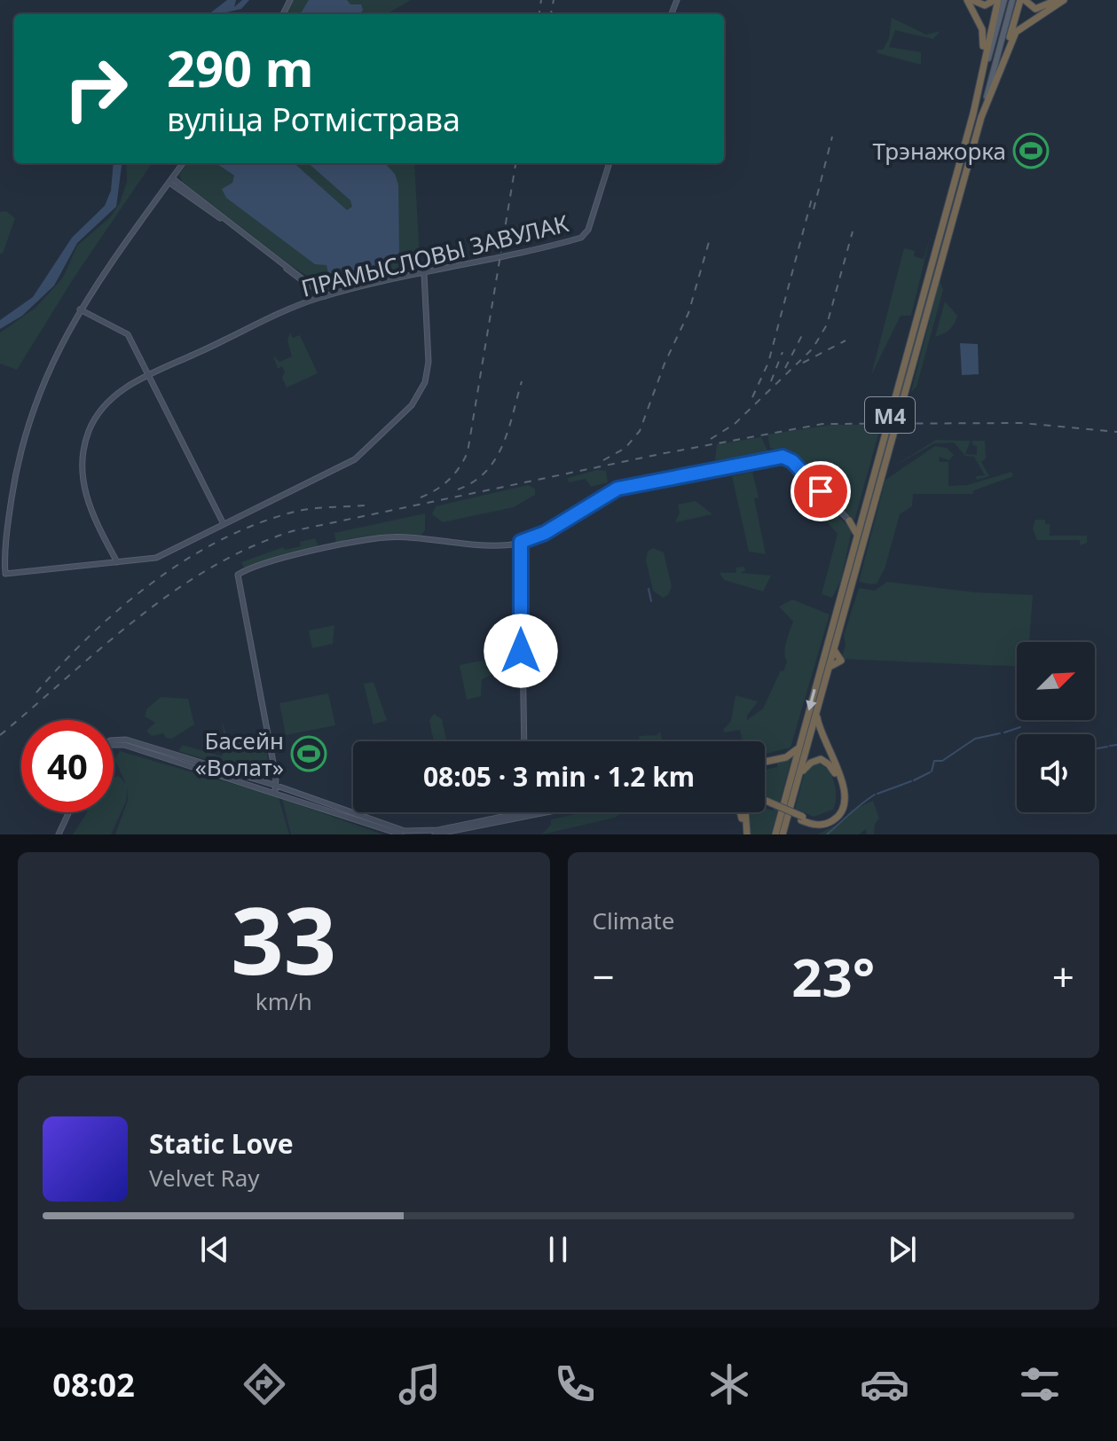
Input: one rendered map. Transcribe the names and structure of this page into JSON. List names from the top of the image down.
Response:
{
  "streets": {
    "highway": ["М4"],
    "street": ["ПРАМЫСЛОВЫ ЗАВУЛАК"]
  },
  "places": {
    "sports": ["Трэнажорка", "Басейн «Волат»"]
  },
  "north": "top right",
  "page": {
    "turn": ["290 m", "вуліца Ротмістрава"],
    "limit": "40",
    "trip": "08:05 · 3 min · 1.2 km",
    "tile": [
      ["33", "km/h"],
      "Climate"
    ],
    "heat": ["−", "23°", "+"],
    "song": ["Static Love", "Velvet Ray"],
    "tabs": "08:02"
  }
}
